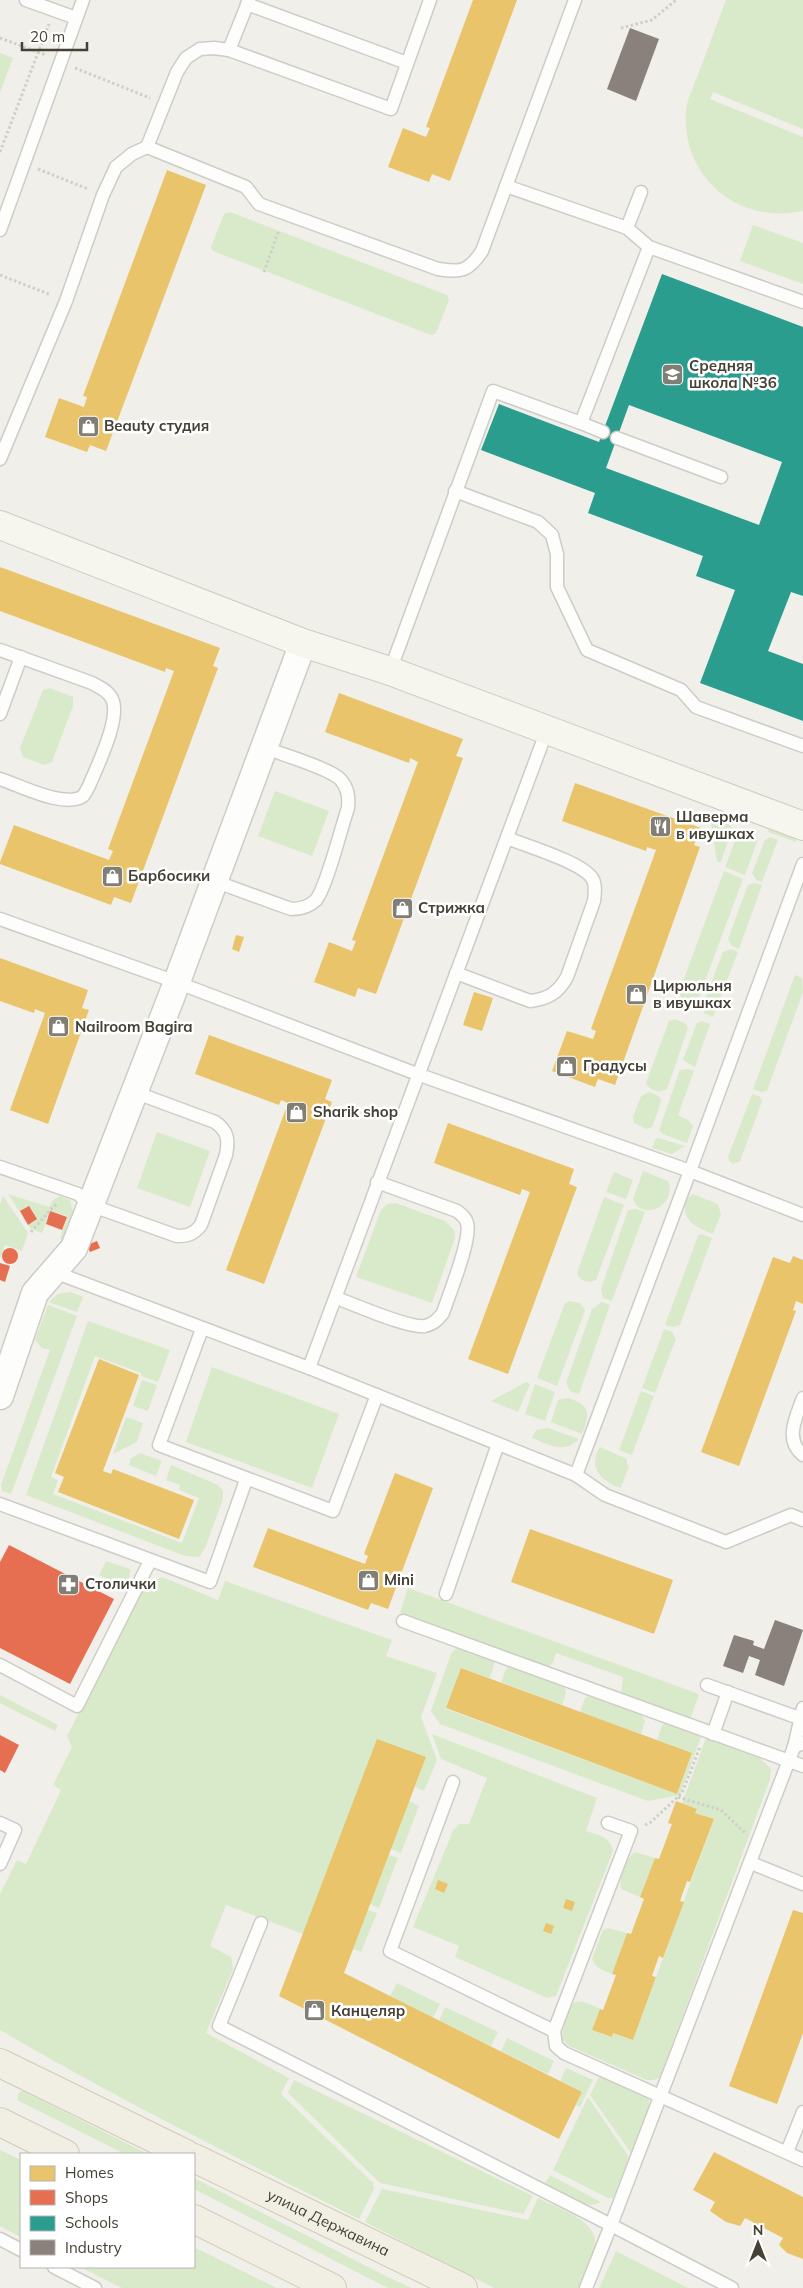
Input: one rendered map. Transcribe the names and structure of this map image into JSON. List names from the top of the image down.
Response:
{
  "streets": {
    "main road": ["улица Державина"]
  },
  "places": {
    "school or university": ["Средняя школа №36"],
    "shop": [
      "Beauty студия",
      "Барбосики",
      "Стрижка",
      "Цирюльня в ивушках",
      "Nailroom Bagira",
      "Градусы",
      "Sharik shop",
      "Mini",
      "Канцеляр"
    ],
    "restaurant": ["Шаверма в ивушках"],
    "pharmacy": ["Столички"]
  },
  "legend": [
    "Homes",
    "Shops",
    "Schools",
    "Industry"
  ],
  "scale_bar": "20 m",
  "north": "top"
}
